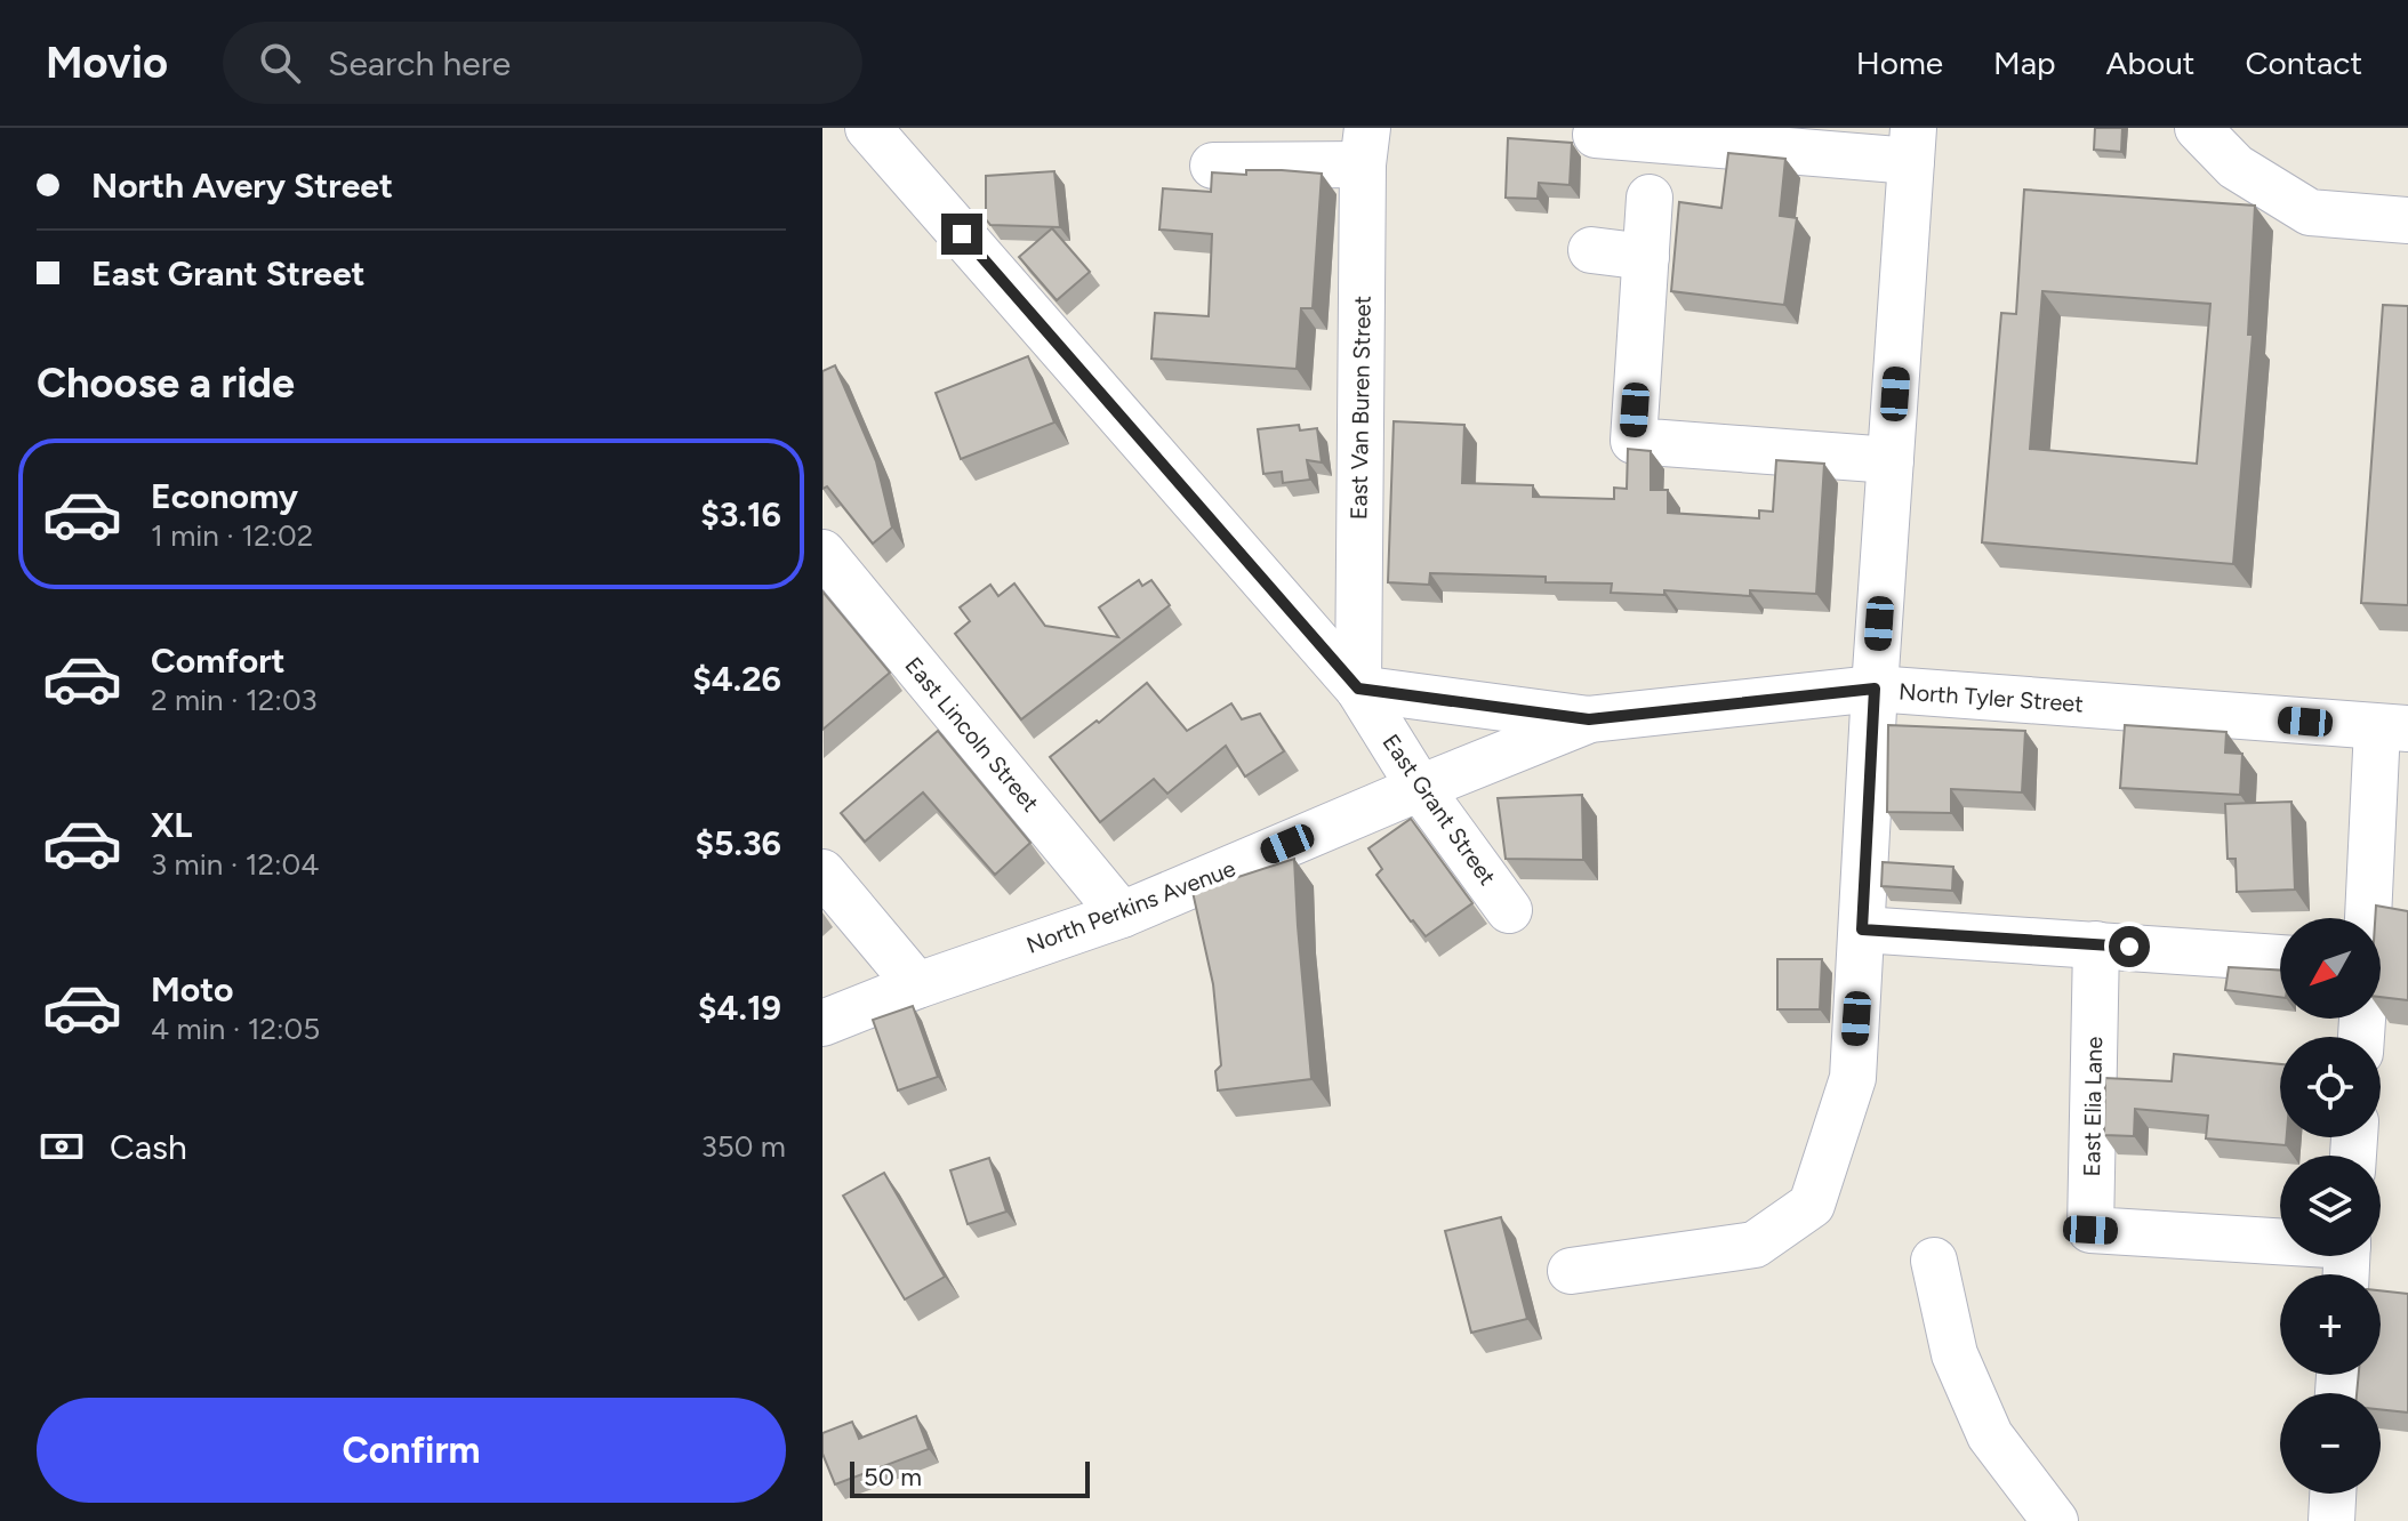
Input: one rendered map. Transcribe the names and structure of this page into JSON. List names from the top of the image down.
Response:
{
  "streets": {
    "street": [
      "East Van Buren Street",
      "North Tyler Street",
      "East Lincoln Street",
      "East Grant Street",
      "North Perkins Avenue",
      "East Elia Lane"
    ]
  },
  "crossings": [
    ["East Van Buren Street", "North Tyler Street"],
    ["East Van Buren Street", "East Grant Street"],
    ["North Tyler Street", "East Grant Street"],
    ["North Tyler Street", "North Perkins Avenue"],
    ["East Lincoln Street", "North Perkins Avenue"],
    ["East Grant Street", "North Perkins Avenue"]
  ],
  "scale_bar": "50 m",
  "north": "bottom left",
  "page": {
    "header": "Movio",
    "search": "Search here",
    "nav": [
      "Home",
      "Map",
      "About",
      "Contact"
    ],
    "banner": ["North Avery Street", "East Grant Street"],
    "heading": "Choose a ride",
    "list": [
      {
        "name": "Economy",
        "note": "1 min · 12:02",
        "value": "$3.16"
      },
      {
        "name": "Comfort",
        "note": "2 min · 12:03",
        "value": "$4.26"
      },
      {
        "name": "XL",
        "note": "3 min · 12:04",
        "value": "$5.36"
      },
      {
        "name": "Moto",
        "note": "4 min · 12:05",
        "value": "$4.19"
      }
    ],
    "map_buttons": ["+", "−"],
    "pay": ["Cash", "350 m"],
    "buttons": "Confirm",
    "scale": "50 m"
  }
}
